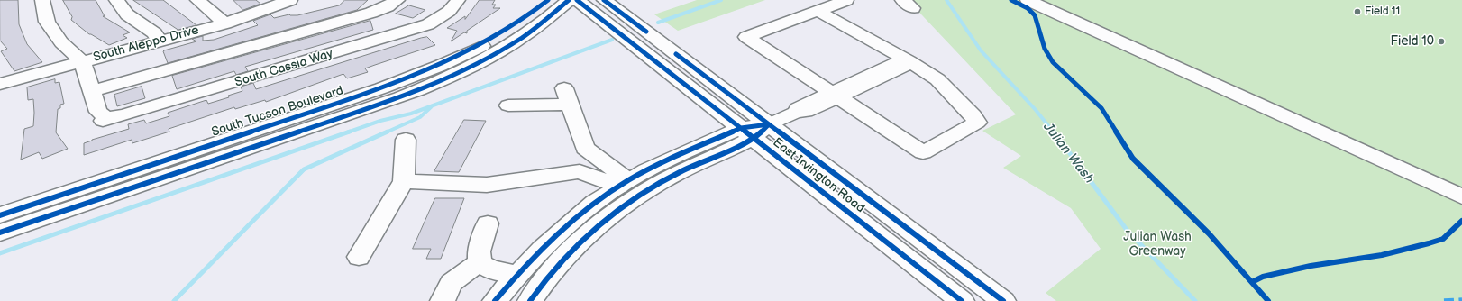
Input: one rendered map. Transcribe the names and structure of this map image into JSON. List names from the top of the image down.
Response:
{
  "streets": {
    "main road": [
      "South Aleppo Drive",
      "South Cassia Way",
      "South Tucson Boulevard",
      "East Irvington Road"
    ]
  },
  "water": ["Julian Wash"],
  "parks": ["Julian Wash Greenway"],
  "places": ["Field 11", "Field 10"]
}
